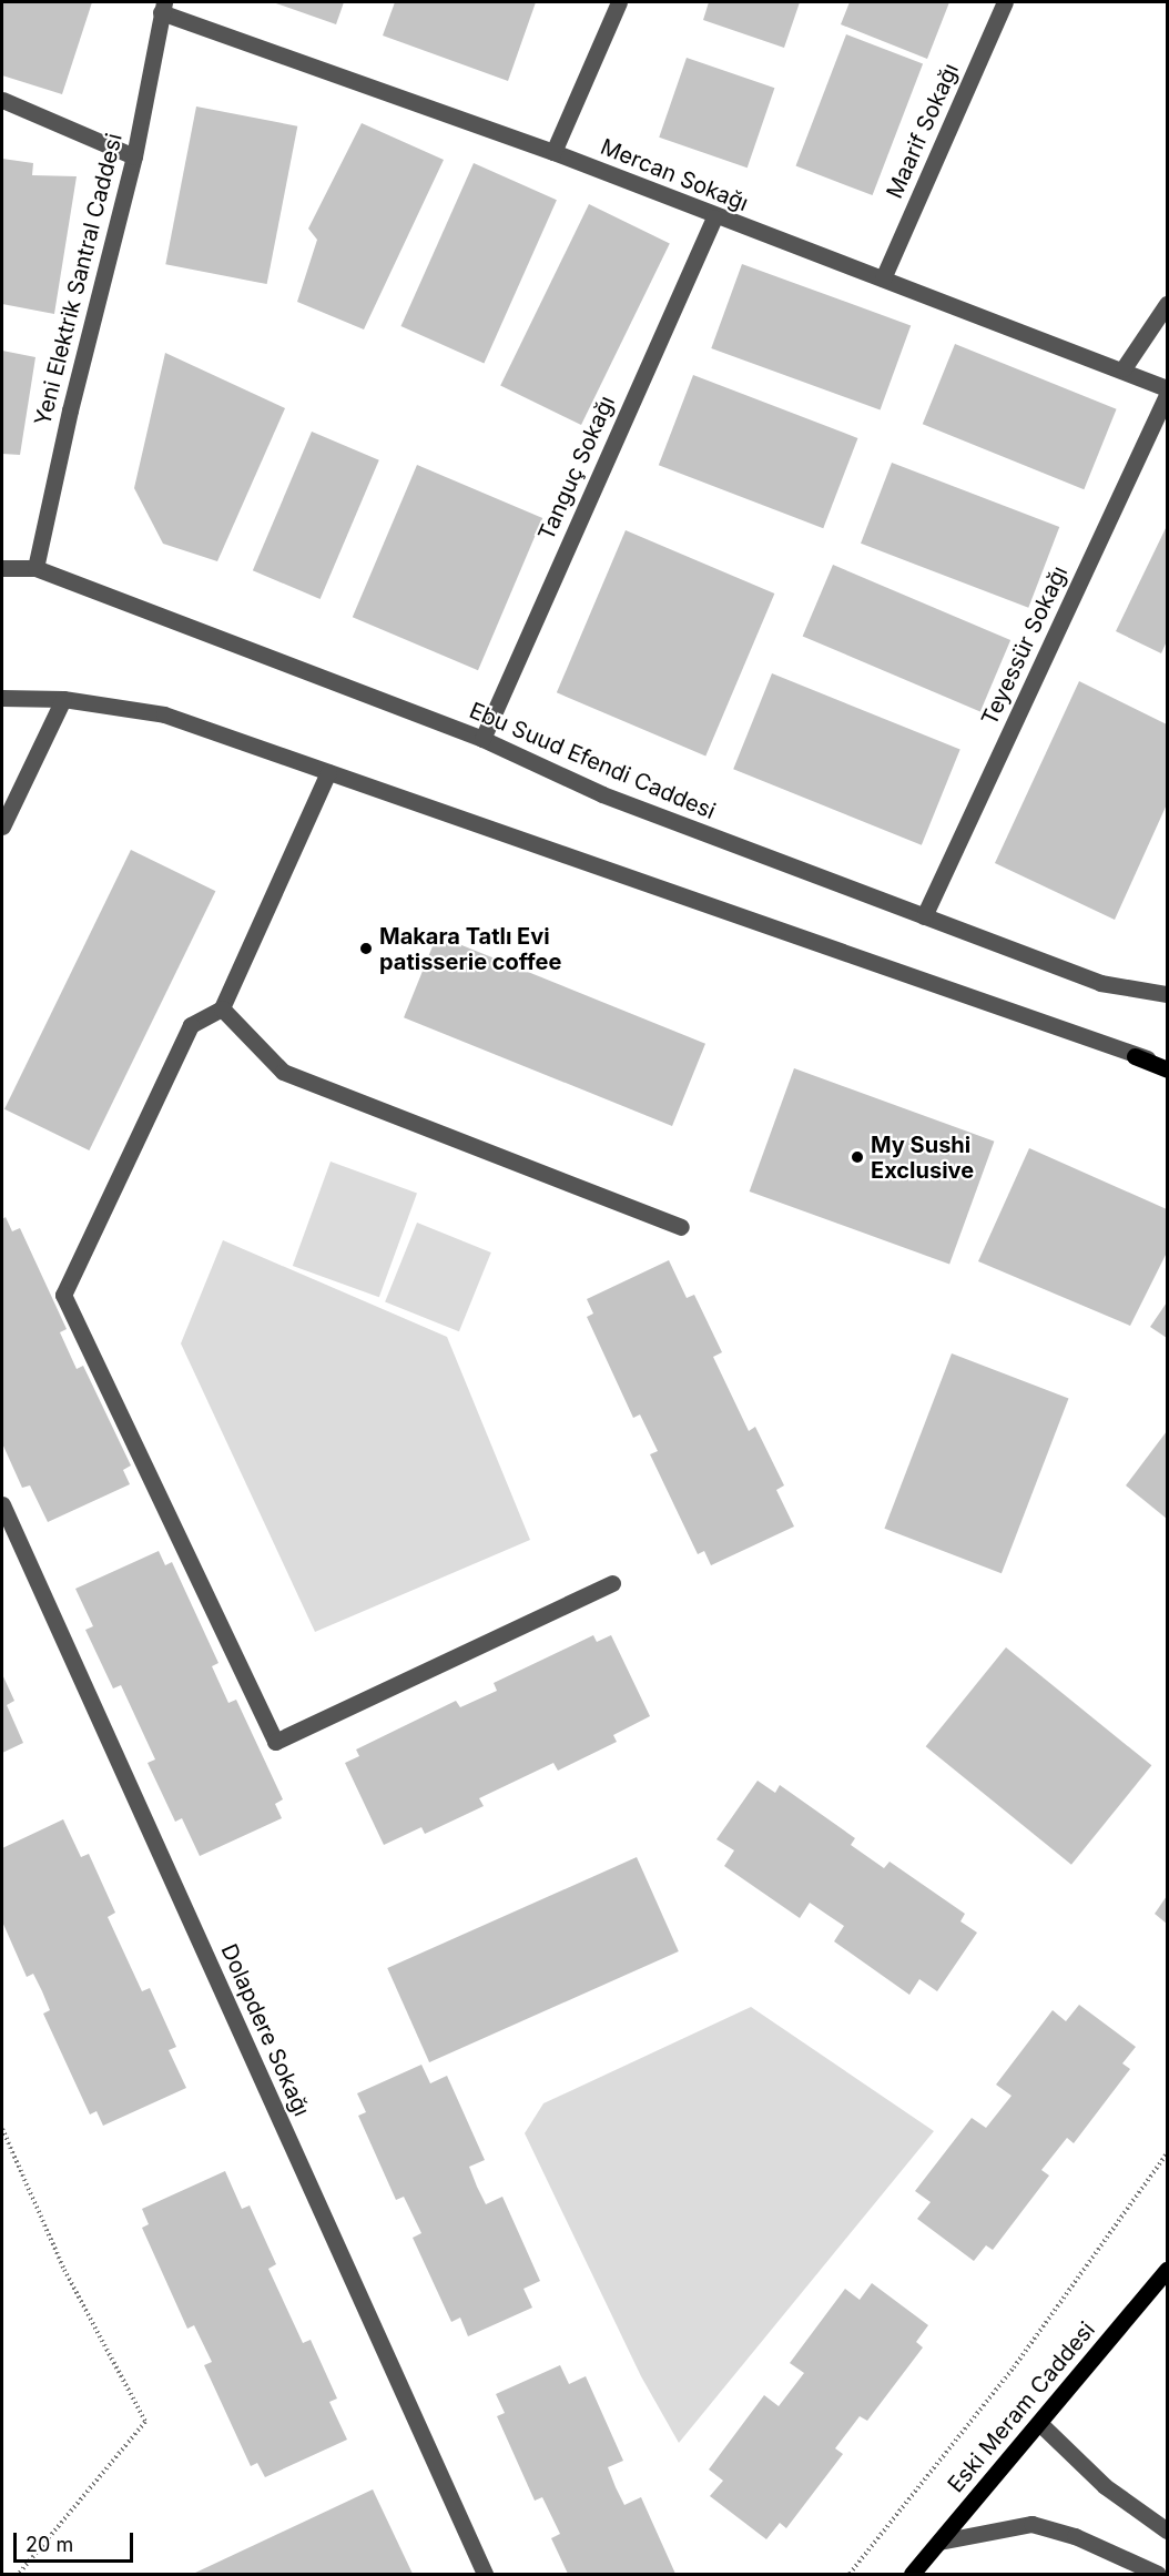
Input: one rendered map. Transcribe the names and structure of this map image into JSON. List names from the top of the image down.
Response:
{
  "streets": {
    "main road": ["Eski Meram Caddesi"],
    "street": [
      "Maarif Sokağı",
      "Mercan Sokağı",
      "Yeni Elektrik Santral Caddesi",
      "Tanguç Sokağı",
      "Teyessür Sokağı",
      "Ebu Suud Efendi Caddesi",
      "Dolapdere Sokağı"
    ]
  },
  "crossings": [
    ["Maarif Sokağı", "Mercan Sokağı"],
    ["Mercan Sokağı", "Yeni Elektrik Santral Caddesi"],
    ["Mercan Sokağı", "Tanguç Sokağı"],
    ["Yeni Elektrik Santral Caddesi", "Ebu Suud Efendi Caddesi"],
    ["Tanguç Sokağı", "Ebu Suud Efendi Caddesi"],
    ["Teyessür Sokağı", "Ebu Suud Efendi Caddesi"]
  ],
  "places": ["Makara Tatlı Evi patisserie coffee", "My Sushi Exclusive"],
  "scale_bar": "20 m"
}
